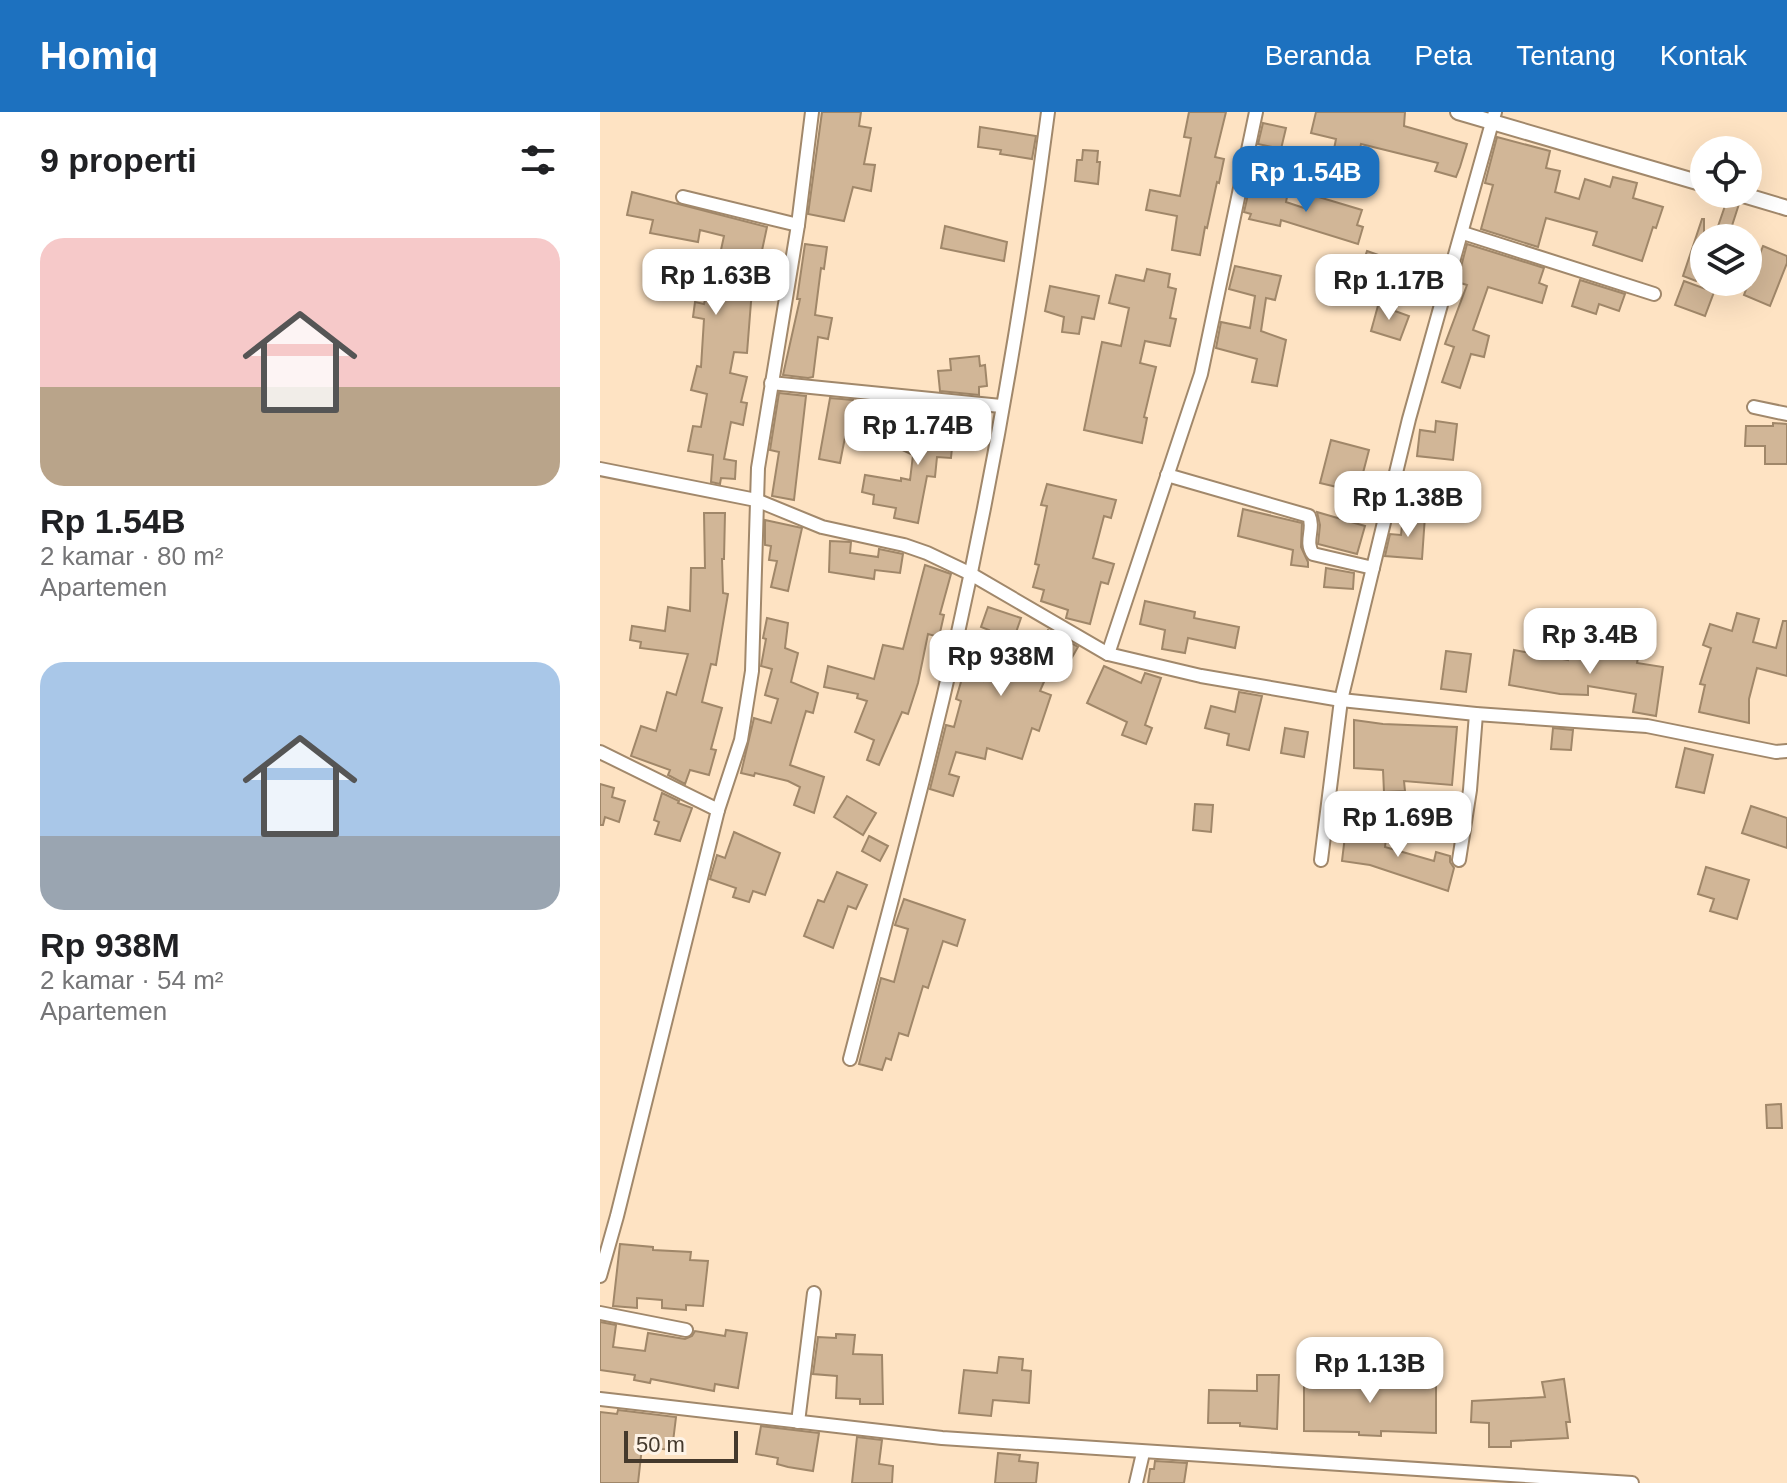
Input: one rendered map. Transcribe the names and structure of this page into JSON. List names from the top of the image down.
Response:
{
  "scale_bar": "50 m",
  "page": {
    "header": "Homiq",
    "nav": [
      "Beranda",
      "Peta",
      "Tentang",
      "Kontak"
    ],
    "heading": "9 properti",
    "price": [
      "Rp 1.54B",
      "Rp 1.63B",
      "Rp 1.17B",
      "Rp 1.74B",
      "Rp 1.38B",
      "Rp 3.4B",
      "Rp 938M",
      "Rp 1.69B",
      "Rp 1.13B"
    ],
    "list": [
      {
        "name": "Rp 1.54B",
        "note": "2 kamar · 80 m² · Apartemen"
      },
      {
        "name": "Rp 938M",
        "note": "2 kamar · 54 m² · Apartemen"
      }
    ],
    "scale": "50 m"
  }
}
